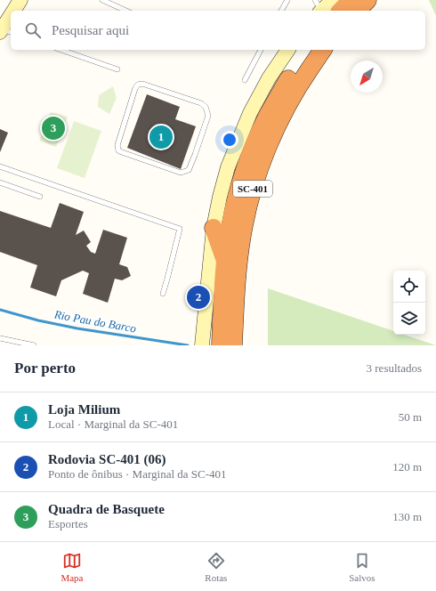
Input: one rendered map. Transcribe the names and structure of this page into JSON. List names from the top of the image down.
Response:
{
  "streets": {
    "highway": ["SC-401"]
  },
  "water": ["Rio Pau do Barco"],
  "north": "bottom left",
  "page": {
    "search": "Pesquisar aqui",
    "pins": ["3", "1", "2"],
    "heading": ["Por perto", "3 resultados"],
    "list": [
      {
        "mark": "1",
        "name": "Loja Milium",
        "note": "Local · Marginal da SC-401",
        "value": "50 m"
      },
      {
        "mark": "2",
        "name": "Rodovia SC-401 (06)",
        "note": "Ponto de ônibus · Marginal da SC-401",
        "value": "120 m"
      },
      {
        "mark": "3",
        "name": "Quadra de Basquete",
        "note": "Esportes",
        "value": "130 m"
      }
    ],
    "nav": ["Mapa", "Rotas", "Salvos"]
  }
}
